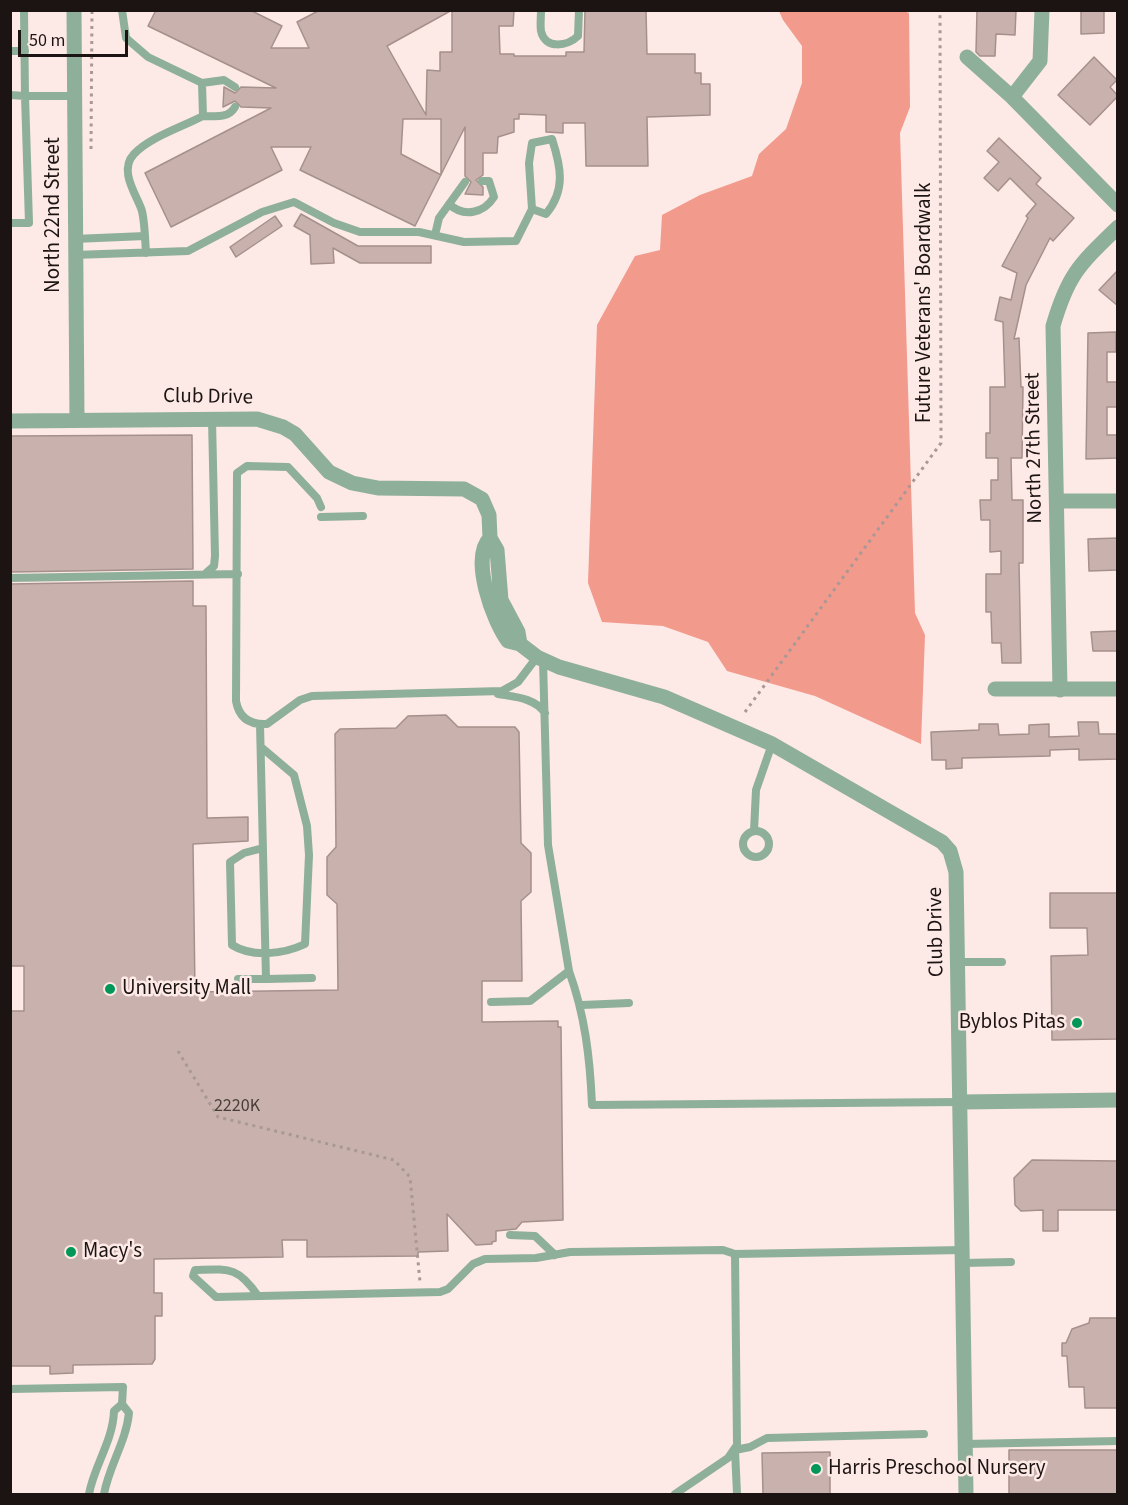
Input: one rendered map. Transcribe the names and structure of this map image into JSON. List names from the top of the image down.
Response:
{
  "streets": {
    "street": ["North 22nd Street", "Club Drive", "North 27th Street"],
    "path": ["Future Veterans' Boardwalk"]
  },
  "crossings": [
    ["North 22nd Street", "Club Drive"]
  ],
  "places": [
    "University Mall",
    "Byblos Pitas",
    "Macy's",
    "Harris Preschool Nursery"
  ],
  "house_numbers": ["2220K"],
  "scale_bar": "50 m"
}
